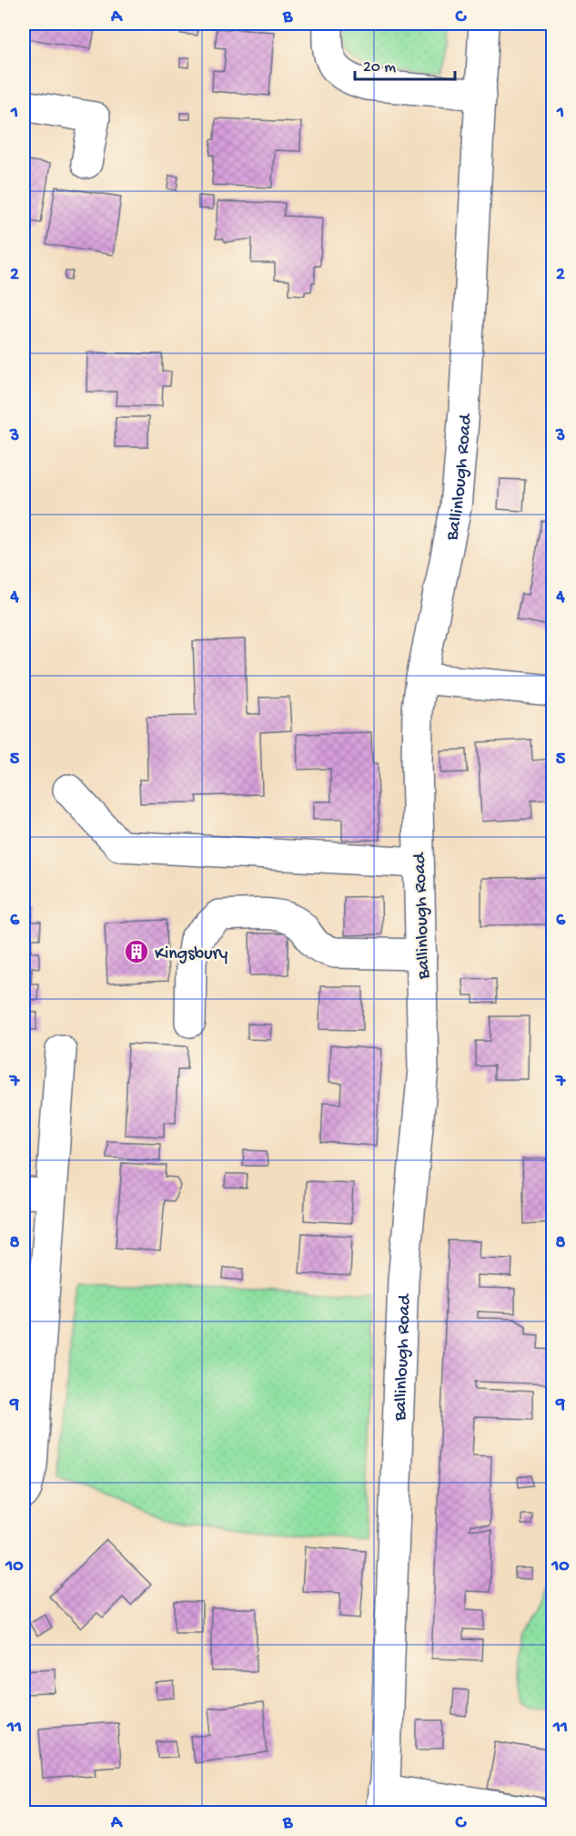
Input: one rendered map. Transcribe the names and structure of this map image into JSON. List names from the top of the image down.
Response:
{
  "streets": {
    "street": ["Ballinlough Road"]
  },
  "places": {
    "building": ["Kingsbury"]
  },
  "scale_bar": "20 m",
  "grid": {
    "columns": ["A", "B", "C"],
    "rows": [
      "1",
      "2",
      "3",
      "4",
      "5",
      "6",
      "7",
      "8",
      "9",
      "10",
      "11"
    ]
  }
}
